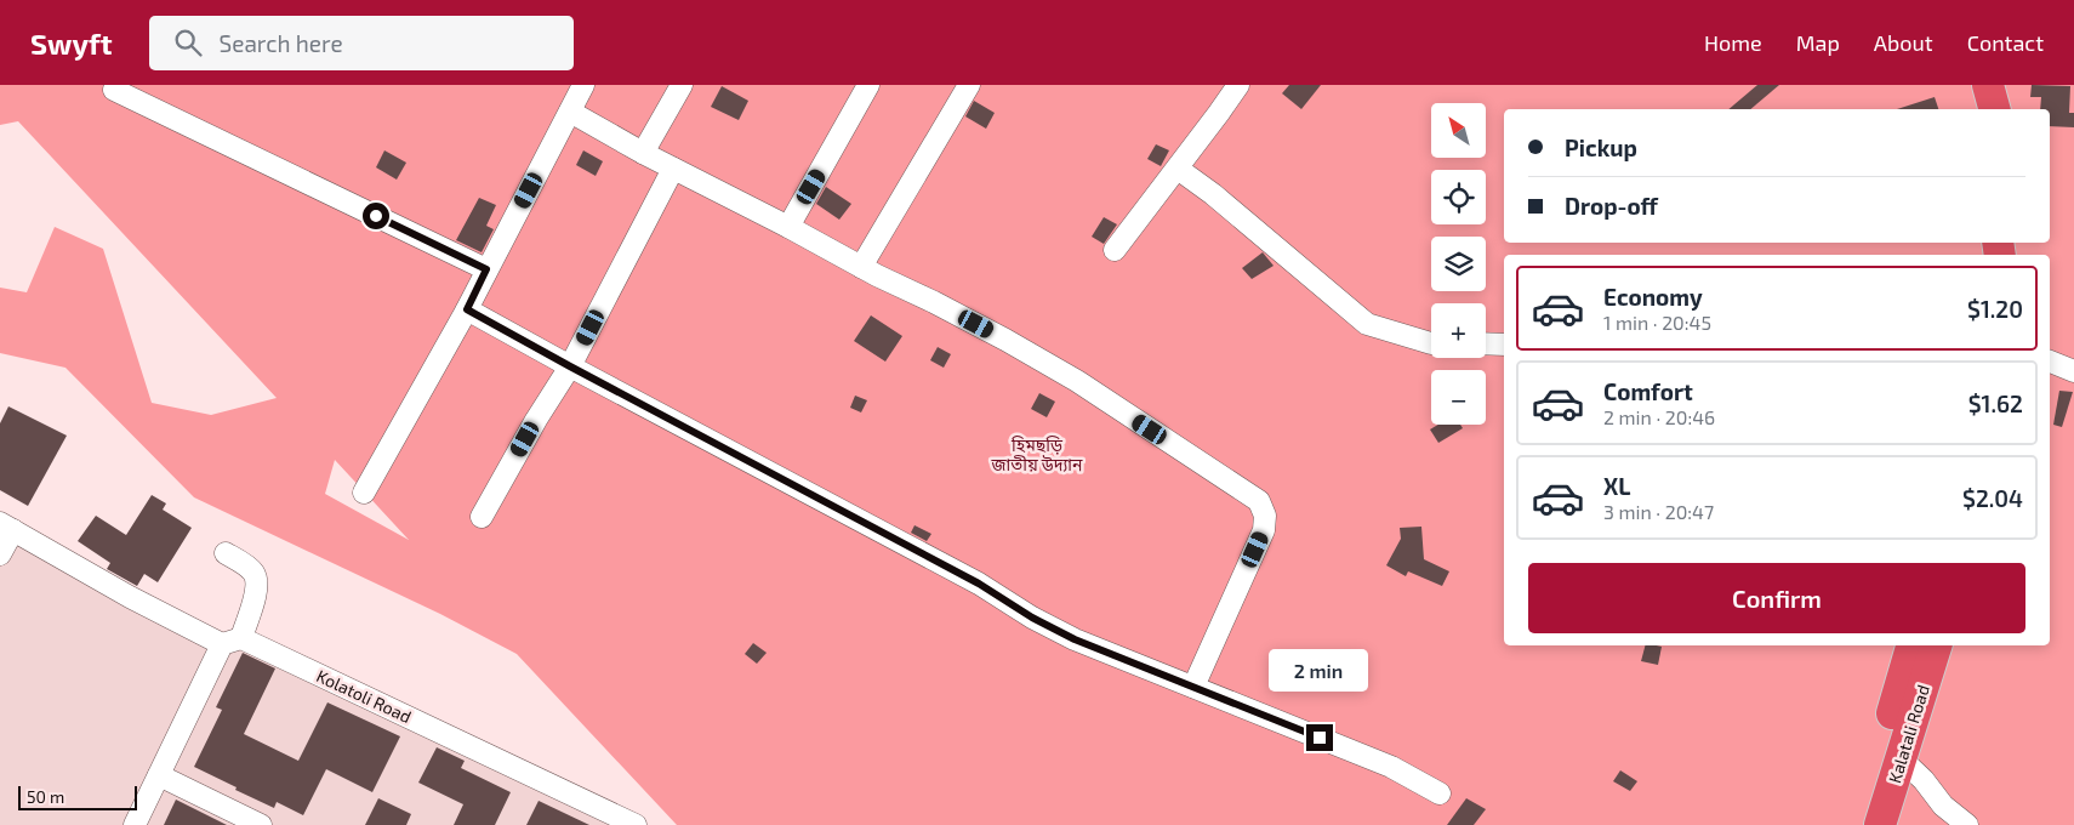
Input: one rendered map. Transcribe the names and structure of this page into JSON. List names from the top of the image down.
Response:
{
  "streets": {
    "highway": ["Kalatali Road"],
    "street": ["Kolatoli Road"]
  },
  "parks": ["হিমছড়ি জাতীয় উদ্যান"],
  "scale_bar": "50 m",
  "north": "top left",
  "page": {
    "header": "Swyft",
    "search": "Search here",
    "nav": [
      "Home",
      "Map",
      "About",
      "Contact"
    ],
    "map_buttons": ["+", "−"],
    "banner": ["Pickup", "Drop-off"],
    "list": [
      {
        "name": "Economy",
        "note": "1 min · 20:45",
        "value": "$1.20"
      },
      {
        "name": "Comfort",
        "note": "2 min · 20:46",
        "value": "$1.62"
      },
      {
        "name": "XL",
        "note": "3 min · 20:47",
        "value": "$2.04"
      }
    ],
    "buttons": "Confirm",
    "bubble": "2 min",
    "scale": "50 m"
  }
}
